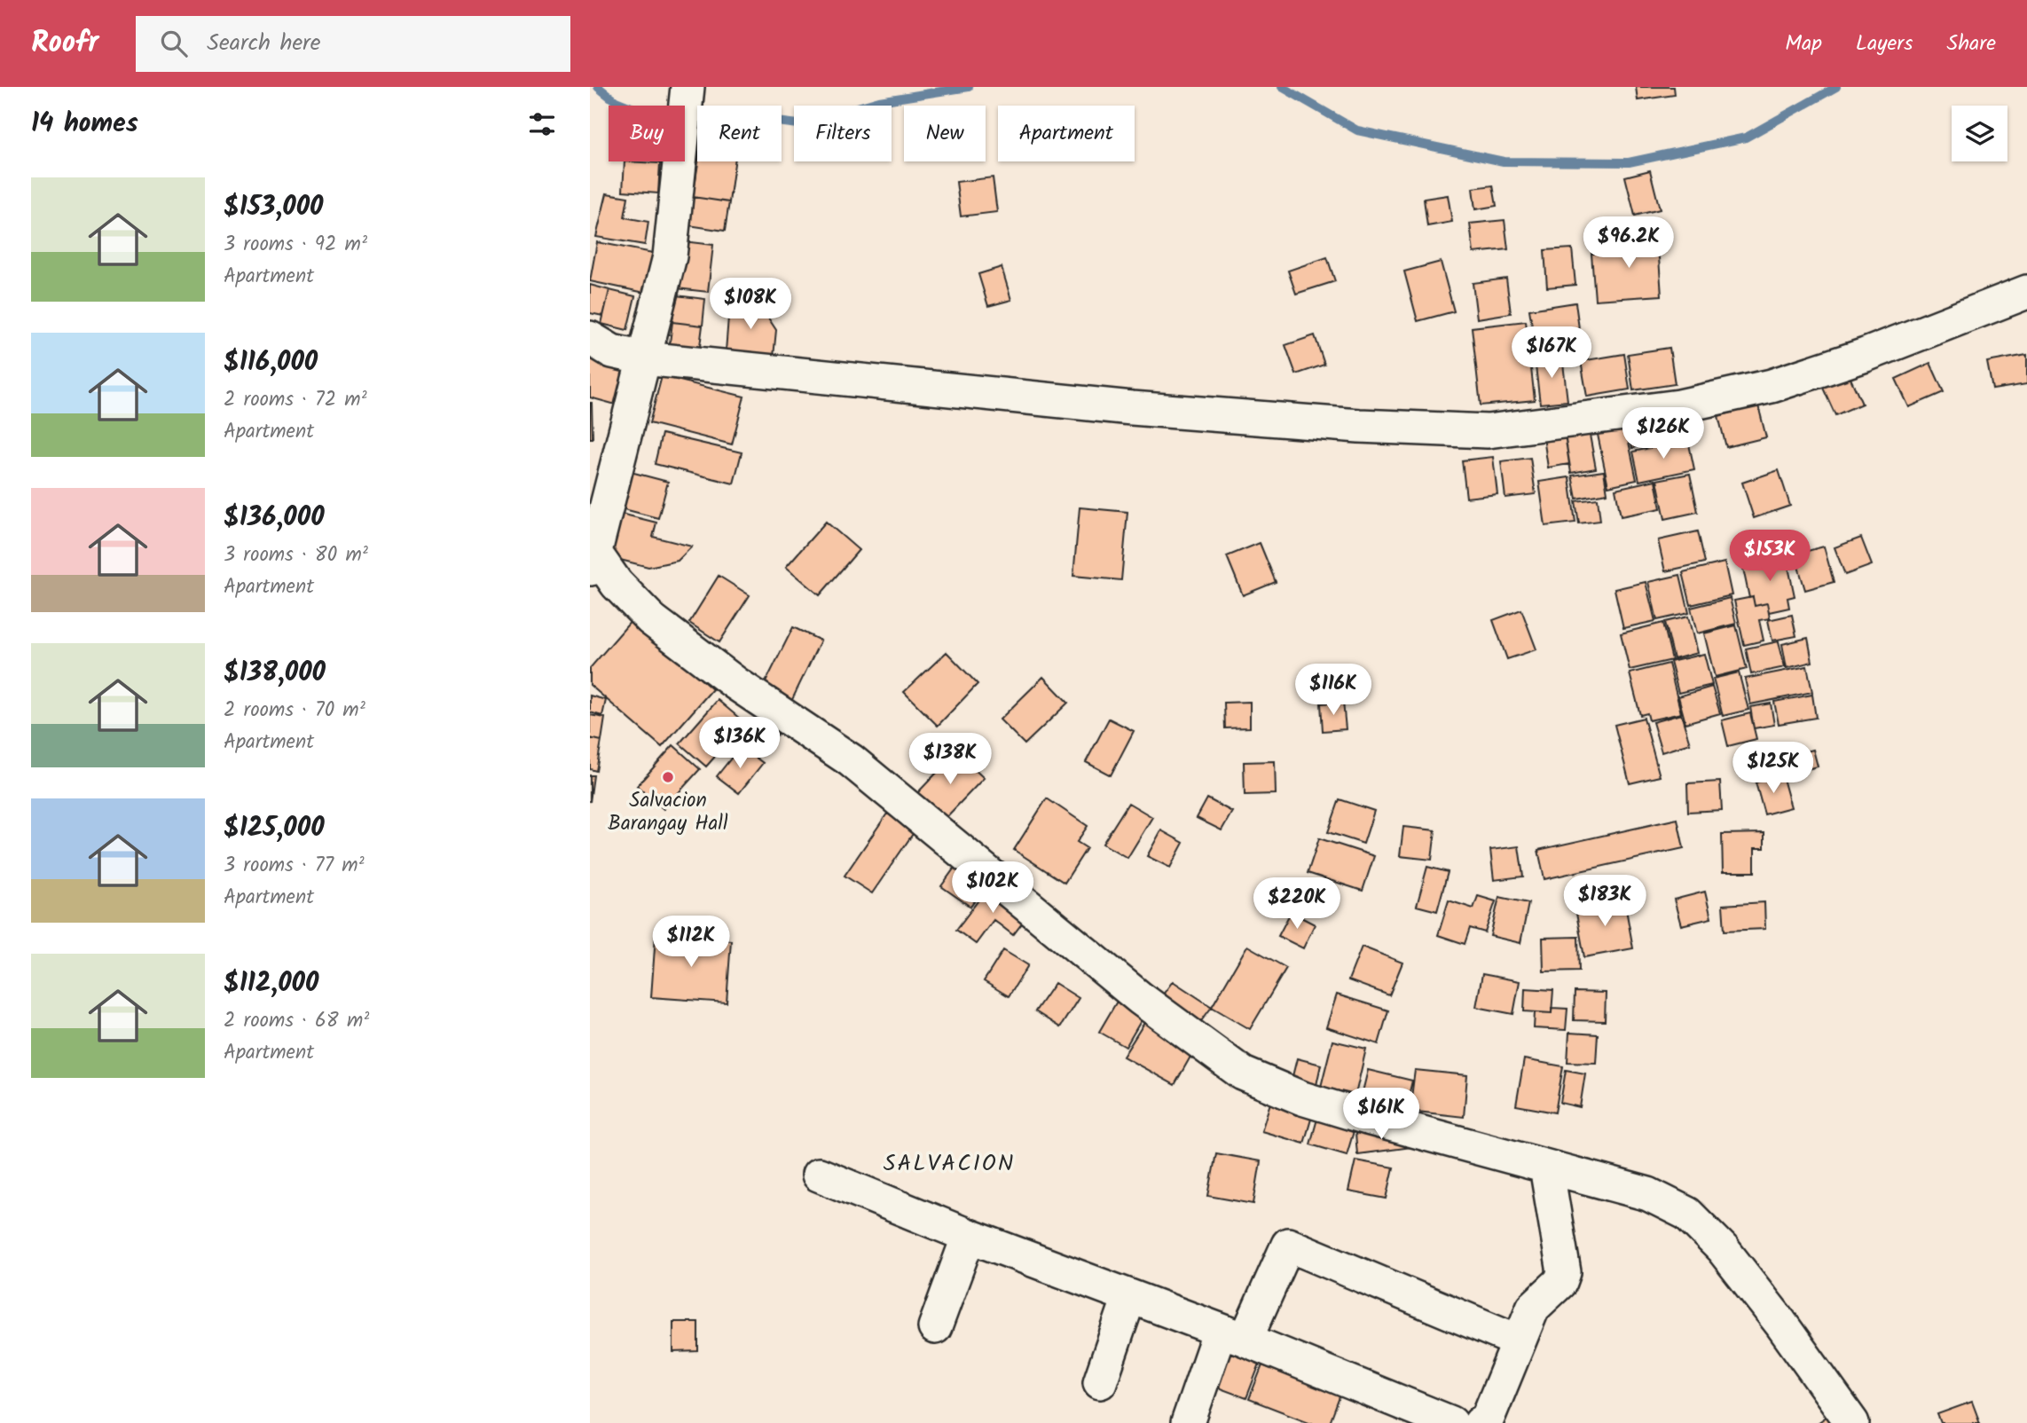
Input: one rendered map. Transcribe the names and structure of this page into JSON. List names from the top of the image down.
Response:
{
  "districts": ["SALVACION"],
  "places": ["Salvacion Barangay Hall"],
  "page": {
    "header": "Roofr",
    "search": "Search here",
    "nav": ["Map", "Layers", "Share"],
    "heading": "14 homes",
    "chip": [
      "Buy",
      "Rent",
      "Filters",
      "New",
      "Apartment"
    ],
    "list": [
      {
        "name": "$153,000",
        "note": "3 rooms · 92 m² · Apartment"
      },
      {
        "name": "$116,000",
        "note": "2 rooms · 72 m² · Apartment"
      },
      {
        "name": "$136,000",
        "note": "3 rooms · 80 m² · Apartment"
      },
      {
        "name": "$138,000",
        "note": "2 rooms · 70 m² · Apartment"
      },
      {
        "name": "$125,000",
        "note": "3 rooms · 77 m² · Apartment"
      },
      {
        "name": "$112,000",
        "note": "2 rooms · 68 m² · Apartment"
      }
    ],
    "price": [
      "$96.2K",
      "$108K",
      "$167K",
      "$126K",
      "$153K",
      "$116K",
      "$136K",
      "$138K",
      "$125K",
      "$102K",
      "$183K",
      "$220K",
      "$112K",
      "$161K"
    ]
  }
}
